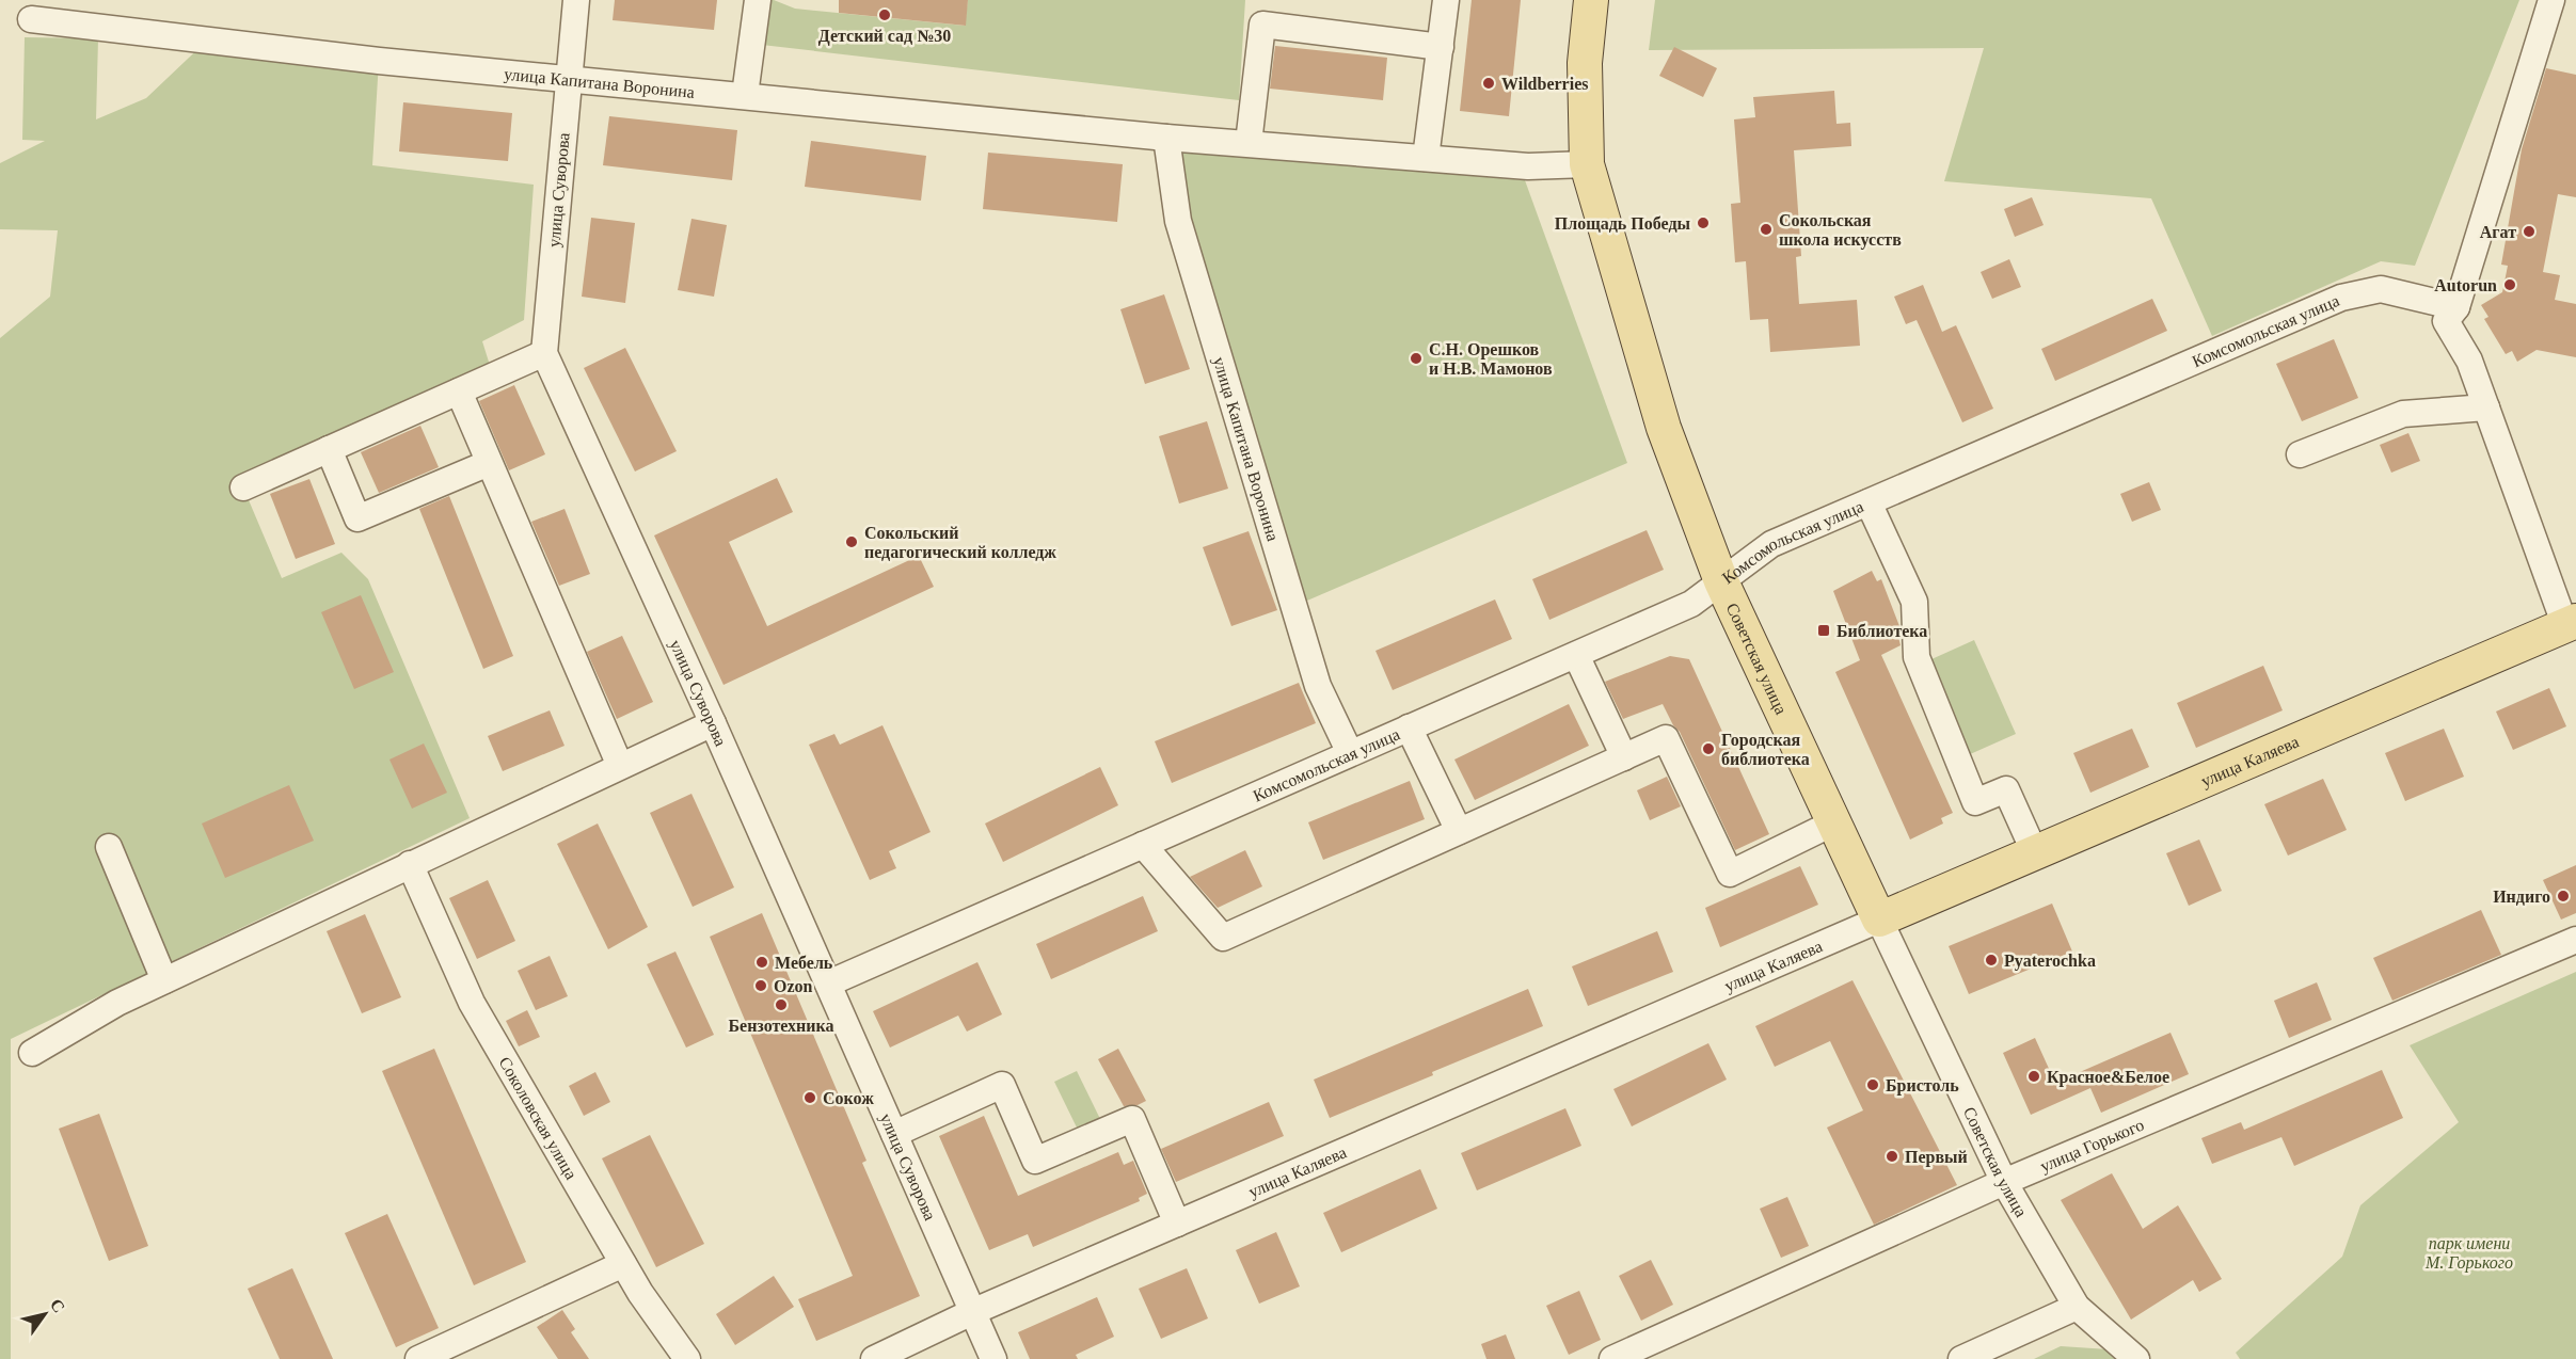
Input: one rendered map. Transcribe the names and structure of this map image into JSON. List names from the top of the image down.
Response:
{
  "streets": {
    "main road": ["Советская улица", "улица Каляева"],
    "street": [
      "улица Капитана Воронина",
      "улица Суворова",
      "Комсомольская улица",
      "Соколовская улица",
      "улица Горького"
    ]
  },
  "crossings": [
    ["улица Капитана Воронина", "улица Суворова"],
    ["улица Капитана Воронина", "Комсомольская улица"],
    ["улица Капитана Воронина", "Советская улица"],
    ["улица Суворова", "Комсомольская улица"],
    ["улица Суворова", "улица Каляева"],
    ["Комсомольская улица", "Советская улица"],
    ["Советская улица", "улица Каляева"],
    ["Советская улица", "улица Горького"]
  ],
  "parks": ["парк имени М. Горького"],
  "places": {
    "other": [
      "Детский сад №30",
      "Wildberries",
      "Площадь Победы",
      "Сокольская школа искусств",
      "Агат",
      "Autorun",
      "С.Н. Орешков и Н.В. Мамонов",
      "Сокольский педагогический колледж",
      "Городская библиотека",
      "Индиго",
      "Pyaterochka",
      "Мебель",
      "Ozon",
      "Бензотехника",
      "Красное&Белое",
      "Бристоль",
      "Сокож",
      "Первый"
    ],
    "transit": ["Библиотека"]
  },
  "north": "top right"
}
